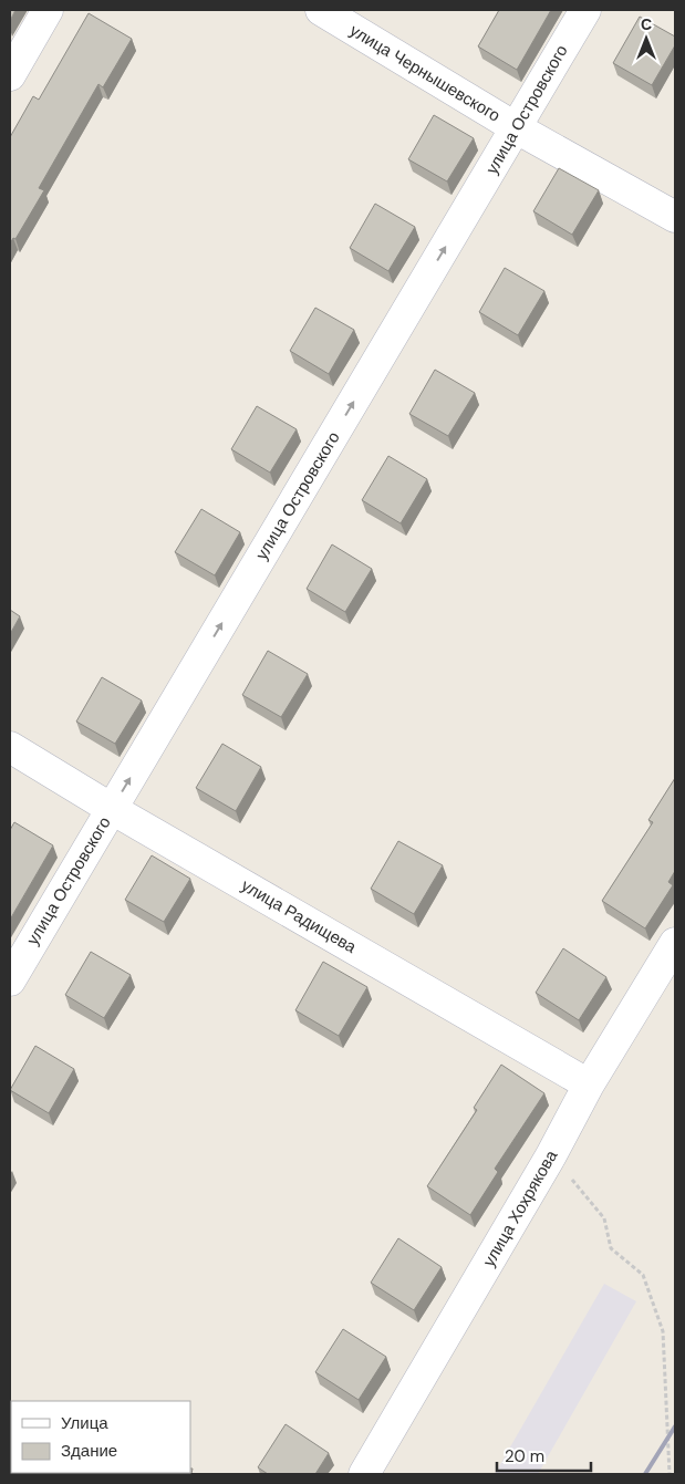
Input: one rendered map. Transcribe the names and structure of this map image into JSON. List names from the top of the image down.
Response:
{
  "streets": {
    "street": [
      "улица Чернышевского",
      "улица Островского",
      "улица Радищева",
      "улица Хохрякова"
    ]
  },
  "crossings": [
    ["улица Чернышевского", "улица Островского"],
    ["улица Островского", "улица Радищева"],
    ["улица Радищева", "улица Хохрякова"]
  ],
  "one_way": ["улица Островского"],
  "legend": ["Улица", "Здание"],
  "scale_bar": "20 m",
  "north": "top"
}
